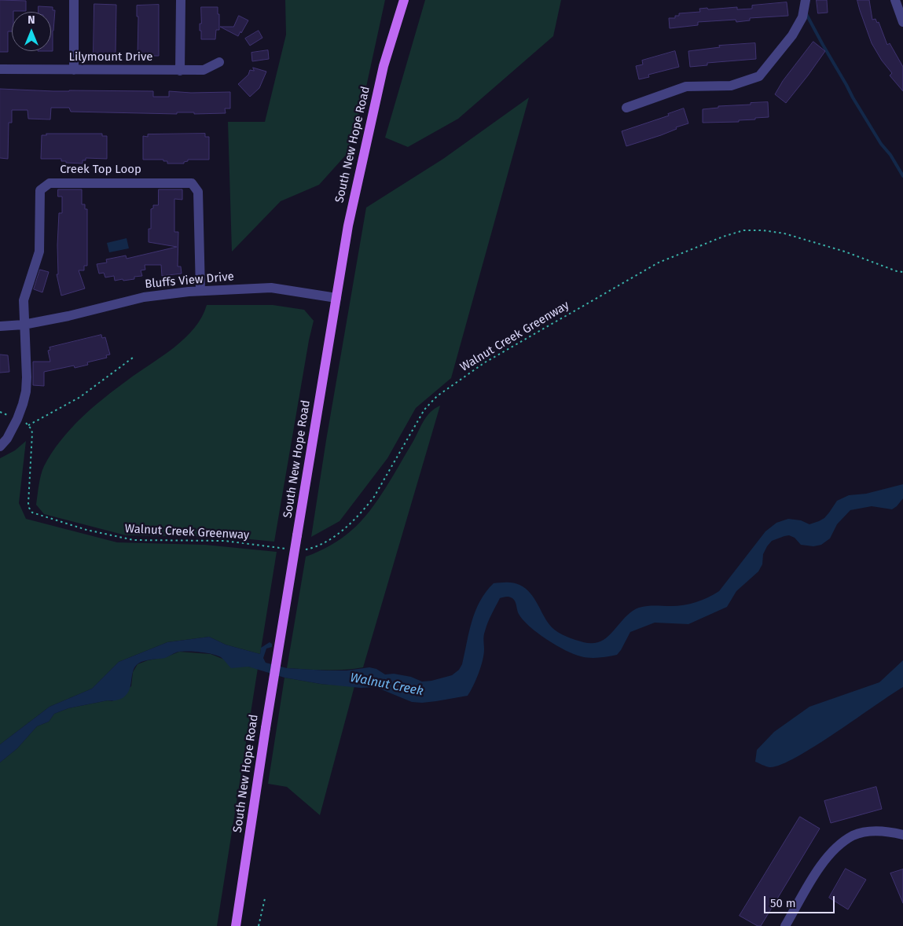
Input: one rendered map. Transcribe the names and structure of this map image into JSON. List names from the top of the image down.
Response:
{
  "streets": {
    "main road": ["South New Hope Road"],
    "street": ["Lilymount Drive", "Creek Top Loop", "Bluffs View Drive"],
    "path": ["Walnut Creek Greenway"]
  },
  "crossings": [
    ["South New Hope Road", "Bluffs View Drive"],
    ["Creek Top Loop", "Bluffs View Drive"]
  ],
  "water": ["Walnut Creek"],
  "scale_bar": "50 m",
  "north": "top"
}
